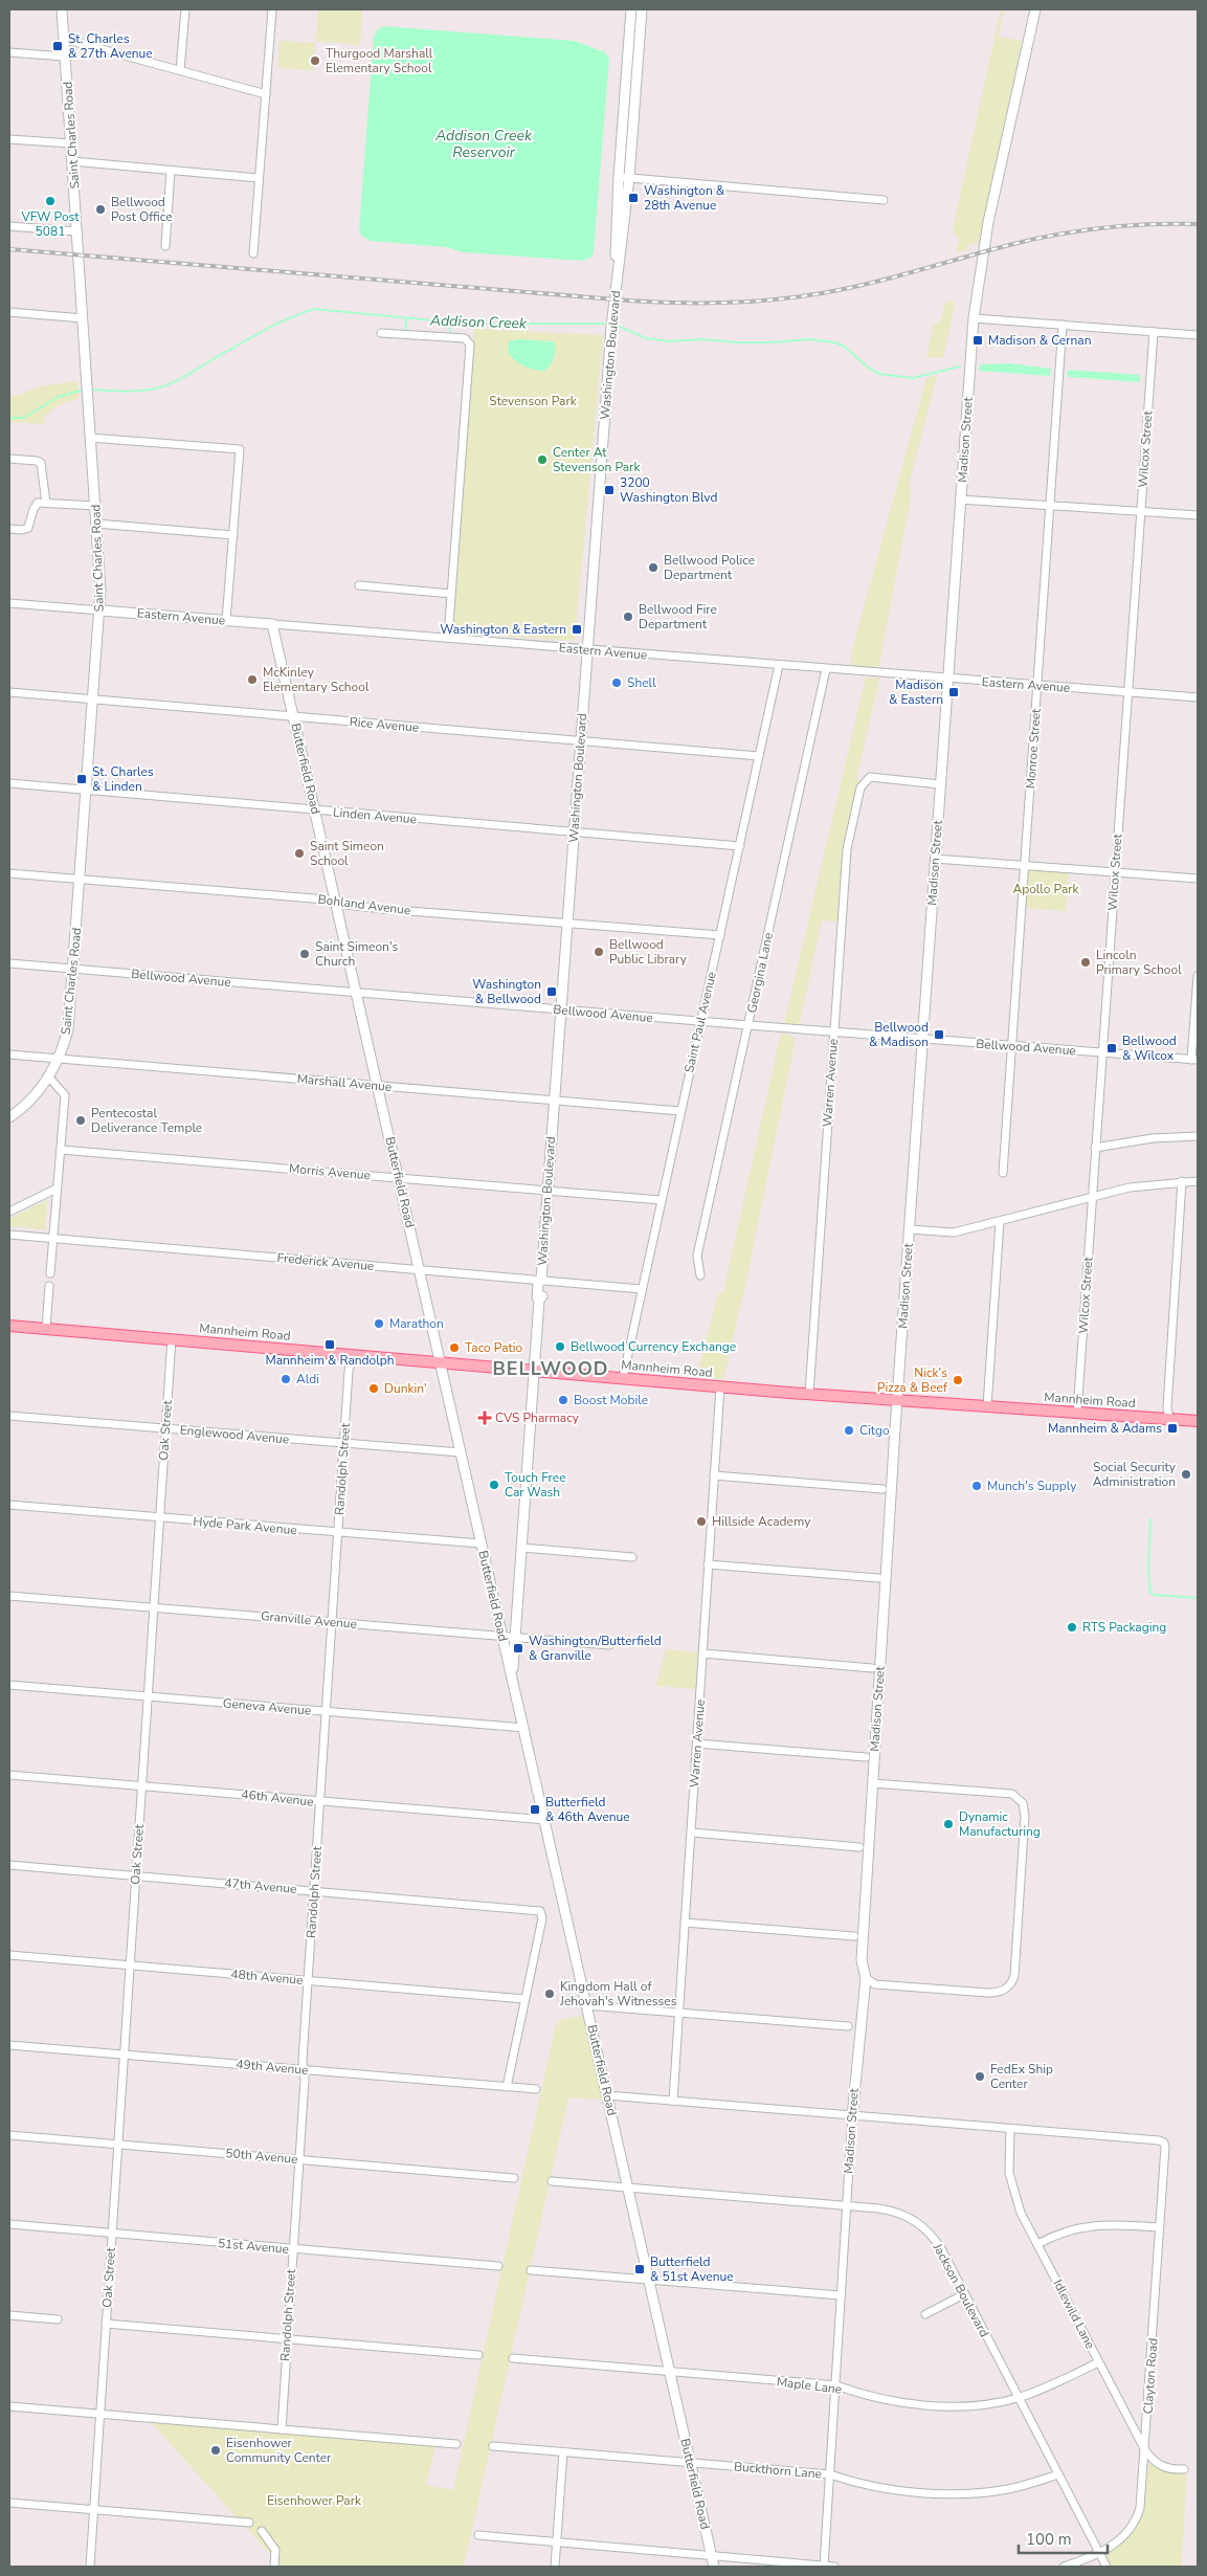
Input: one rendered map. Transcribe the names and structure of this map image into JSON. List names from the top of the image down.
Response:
{
  "streets": {
    "main road": ["Mannheim Road"],
    "street": [
      "Saint Charles Road",
      "Washington Boulevard",
      "Madison Street",
      "Wilcox Street",
      "Eastern Avenue",
      "Rice Avenue",
      "Monroe Street",
      "Butterfield Road",
      "Linden Avenue",
      "Bohland Avenue",
      "Georgina Lane",
      "Bellwood Avenue",
      "Saint Paul Avenue",
      "Marshall Avenue",
      "Warren Avenue",
      "Morris Avenue",
      "Frederick Avenue",
      "Oak Street",
      "Englewood Avenue",
      "Randolph Street",
      "Hyde Park Avenue",
      "Granville Avenue",
      "Geneva Avenue",
      "46th Avenue",
      "47th Avenue",
      "48th Avenue",
      "49th Avenue",
      "50th Avenue",
      "51st Avenue",
      "Jackson Boulevard",
      "Idlewild Lane",
      "Clayton Road",
      "Maple Lane",
      "Buckthorn Lane"
    ]
  },
  "crossings": [
    ["Saint Charles Road", "Eastern Avenue"],
    ["Saint Charles Road", "Rice Avenue"],
    ["Saint Charles Road", "Linden Avenue"],
    ["Saint Charles Road", "Bohland Avenue"],
    ["Saint Charles Road", "Bellwood Avenue"],
    ["Saint Charles Road", "Marshall Avenue"],
    ["Washington Boulevard", "Eastern Avenue"],
    ["Washington Boulevard", "Rice Avenue"],
    ["Washington Boulevard", "Butterfield Road"],
    ["Washington Boulevard", "Linden Avenue"],
    ["Washington Boulevard", "Bohland Avenue"],
    ["Washington Boulevard", "Bellwood Avenue"],
    ["Washington Boulevard", "Marshall Avenue"],
    ["Washington Boulevard", "Morris Avenue"],
    ["Washington Boulevard", "Frederick Avenue"],
    ["Washington Boulevard", "Mannheim Road"],
    ["Washington Boulevard", "Granville Avenue"],
    ["Madison Street", "Eastern Avenue"],
    ["Madison Street", "Bellwood Avenue"],
    ["Madison Street", "Warren Avenue"],
    ["Madison Street", "Mannheim Road"],
    ["Madison Street", "Jackson Boulevard"],
    ["Madison Street", "Maple Lane"],
    ["Madison Street", "Buckthorn Lane"],
    ["Wilcox Street", "Eastern Avenue"],
    ["Wilcox Street", "Bellwood Avenue"],
    ["Wilcox Street", "Mannheim Road"],
    ["Eastern Avenue", "Monroe Street"],
    ["Eastern Avenue", "Butterfield Road"],
    ["Eastern Avenue", "Georgina Lane"],
    ["Eastern Avenue", "Saint Paul Avenue"],
    ["Rice Avenue", "Butterfield Road"],
    ["Rice Avenue", "Saint Paul Avenue"],
    ["Monroe Street", "Bellwood Avenue"],
    ["Butterfield Road", "Linden Avenue"],
    ["Butterfield Road", "Bohland Avenue"],
    ["Butterfield Road", "Bellwood Avenue"],
    ["Butterfield Road", "Marshall Avenue"],
    ["Butterfield Road", "Morris Avenue"],
    ["Butterfield Road", "Frederick Avenue"],
    ["Butterfield Road", "Mannheim Road"],
    ["Butterfield Road", "Englewood Avenue"],
    ["Butterfield Road", "Hyde Park Avenue"],
    ["Butterfield Road", "Granville Avenue"],
    ["Butterfield Road", "Geneva Avenue"],
    ["Butterfield Road", "46th Avenue"],
    ["Butterfield Road", "Jackson Boulevard"],
    ["Butterfield Road", "Maple Lane"],
    ["Butterfield Road", "Buckthorn Lane"],
    ["Linden Avenue", "Saint Paul Avenue"],
    ["Bohland Avenue", "Saint Paul Avenue"],
    ["Georgina Lane", "Bellwood Avenue"],
    ["Bellwood Avenue", "Saint Paul Avenue"],
    ["Bellwood Avenue", "Warren Avenue"],
    ["Saint Paul Avenue", "Marshall Avenue"],
    ["Saint Paul Avenue", "Morris Avenue"],
    ["Saint Paul Avenue", "Frederick Avenue"],
    ["Saint Paul Avenue", "Mannheim Road"],
    ["Warren Avenue", "Mannheim Road"],
    ["Mannheim Road", "Oak Street"],
    ["Mannheim Road", "Randolph Street"],
    ["Oak Street", "Englewood Avenue"],
    ["Oak Street", "Hyde Park Avenue"],
    ["Oak Street", "Granville Avenue"],
    ["Oak Street", "Geneva Avenue"],
    ["Oak Street", "46th Avenue"],
    ["Oak Street", "47th Avenue"],
    ["Oak Street", "48th Avenue"],
    ["Oak Street", "49th Avenue"],
    ["Oak Street", "50th Avenue"],
    ["Oak Street", "51st Avenue"],
    ["Englewood Avenue", "Randolph Street"],
    ["Randolph Street", "Hyde Park Avenue"],
    ["Randolph Street", "Granville Avenue"],
    ["Randolph Street", "Geneva Avenue"],
    ["Randolph Street", "46th Avenue"],
    ["Randolph Street", "47th Avenue"],
    ["Randolph Street", "48th Avenue"],
    ["Randolph Street", "49th Avenue"],
    ["Randolph Street", "50th Avenue"],
    ["Randolph Street", "51st Avenue"],
    ["47th Avenue", "48th Avenue"],
    ["Jackson Boulevard", "Clayton Road"],
    ["Jackson Boulevard", "Maple Lane"],
    ["Jackson Boulevard", "Buckthorn Lane"],
    ["Idlewild Lane", "Clayton Road"],
    ["Idlewild Lane", "Maple Lane"]
  ],
  "districts": ["BELLWOOD"],
  "water": ["Addison Creek Reservoir", "Addison Creek"],
  "parks": ["Stevenson Park", "Apollo Park", "Eisenhower Park"],
  "places": {
    "transit": [
      "St. Charles & 27th Avenue",
      "Washington & 28th Avenue",
      "Madison & Cernan",
      "3200 Washington Blvd",
      "Washington & Eastern",
      "Madison & Eastern",
      "St. Charles & Linden",
      "Washington & Bellwood",
      "Bellwood & Madison",
      "Bellwood & Wilcox",
      "Mannheim & Randolph",
      "Mannheim & Adams",
      "Washington/Butterfield & Granville",
      "Butterfield & 46th Avenue",
      "Butterfield & 51st Avenue"
    ],
    "other": [
      "Thurgood Marshall Elementary School",
      "VFW Post 5081",
      "Bellwood Post Office",
      "Center At Stevenson Park",
      "Bellwood Police Department",
      "Bellwood Fire Department",
      "McKinley Elementary School",
      "Shell",
      "Saint Simeon School",
      "Bellwood Public Library",
      "Saint Simeon's Church",
      "Lincoln Primary School",
      "Pentecostal Deliverance Temple",
      "Marathon",
      "Bellwood Currency Exchange",
      "Taco Patio",
      "Aldi",
      "Nick's Pizza & Beef",
      "Dunkin'",
      "Boost Mobile",
      "Citgo",
      "Social Security Administration",
      "Touch Free Car Wash",
      "Munch's Supply",
      "Hillside Academy",
      "RTS Packaging",
      "Dynamic Manufacturing",
      "Kingdom Hall of Jehovah's Witnesses",
      "FedEx Ship Center",
      "Eisenhower Community Center"
    ],
    "health": ["CVS Pharmacy"]
  },
  "scale_bar": "100 m"
}
